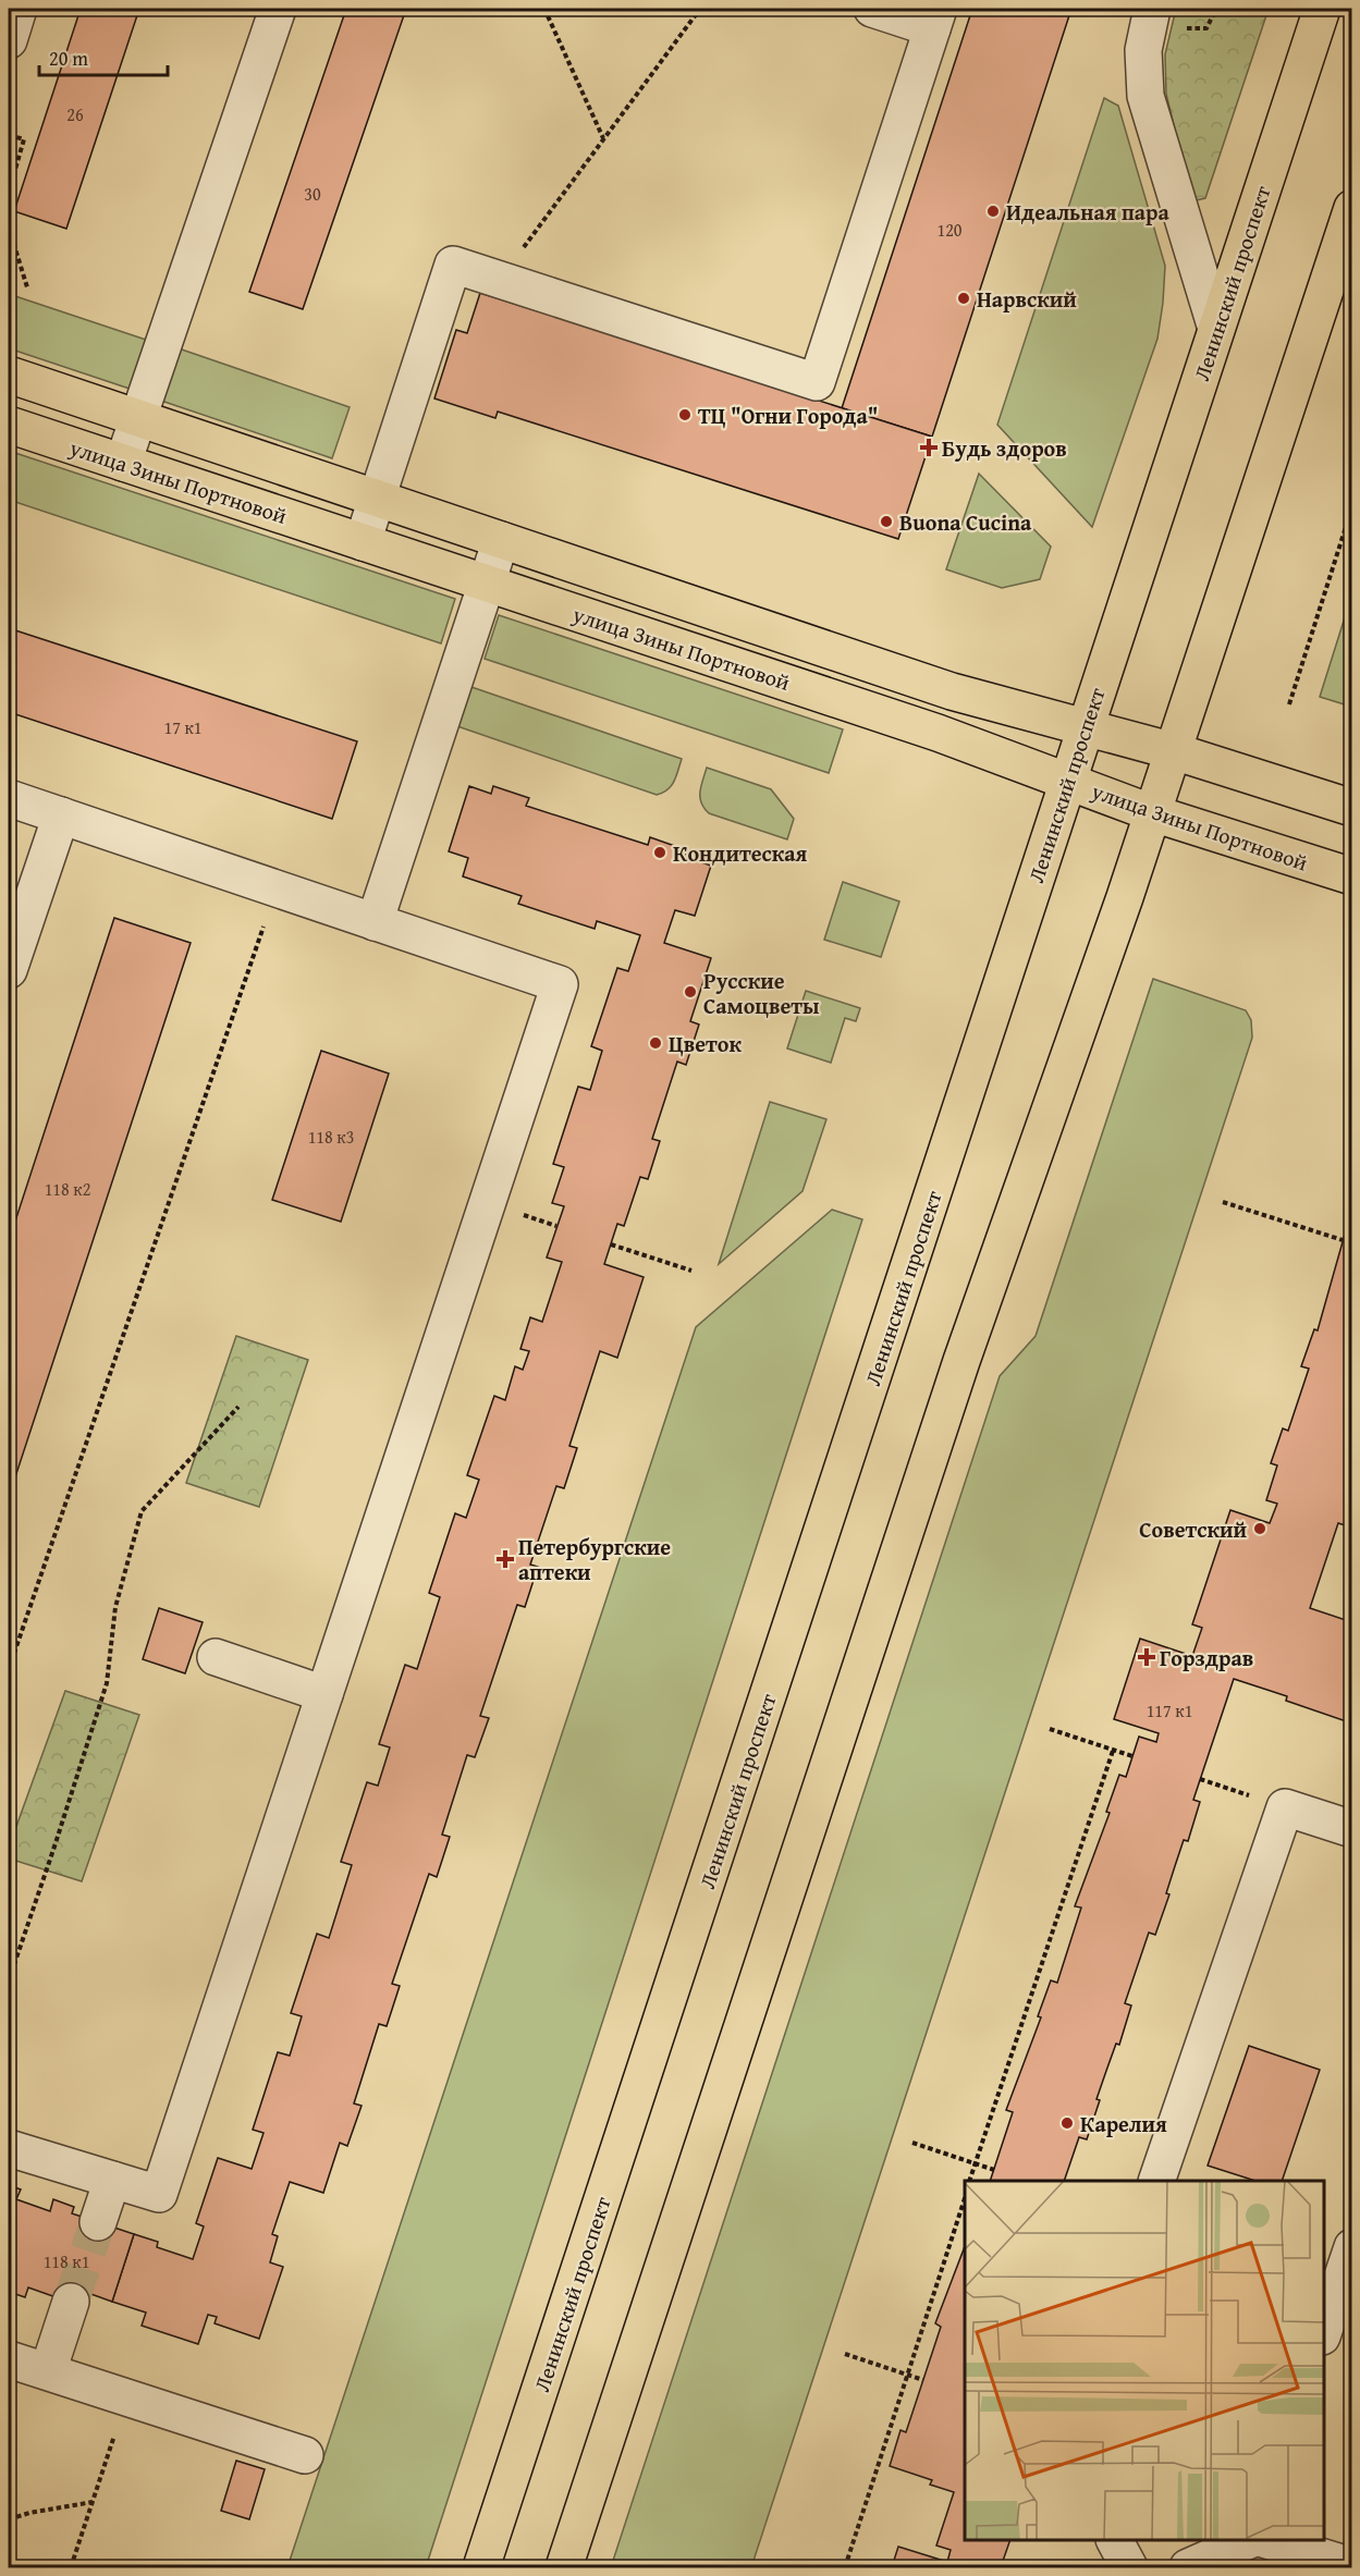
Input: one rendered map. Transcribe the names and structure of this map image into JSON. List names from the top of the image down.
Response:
{
  "streets": {
    "main road": ["Ленинский проспект", "улица Зины Портновой"]
  },
  "crossings": [
    ["Ленинский проспект", "улица Зины Портновой"]
  ],
  "places": {
    "other": [
      "Идеальная пара",
      "Нарвский",
      "ТЦ \"Огни Города\"",
      "Buona Cucina",
      "Кондитеская",
      "Русские Самоцветы",
      "Цветок",
      "Советский",
      "Карелия"
    ],
    "health": ["Будь здоров", "Петербургские аптеки", "Горздрав"]
  },
  "house_numbers": [
    "26",
    "30",
    "120",
    "17 к1",
    "118 к3",
    "118 к2",
    "117 к1",
    "118 к1"
  ],
  "scale_bar": "20 m"
}
